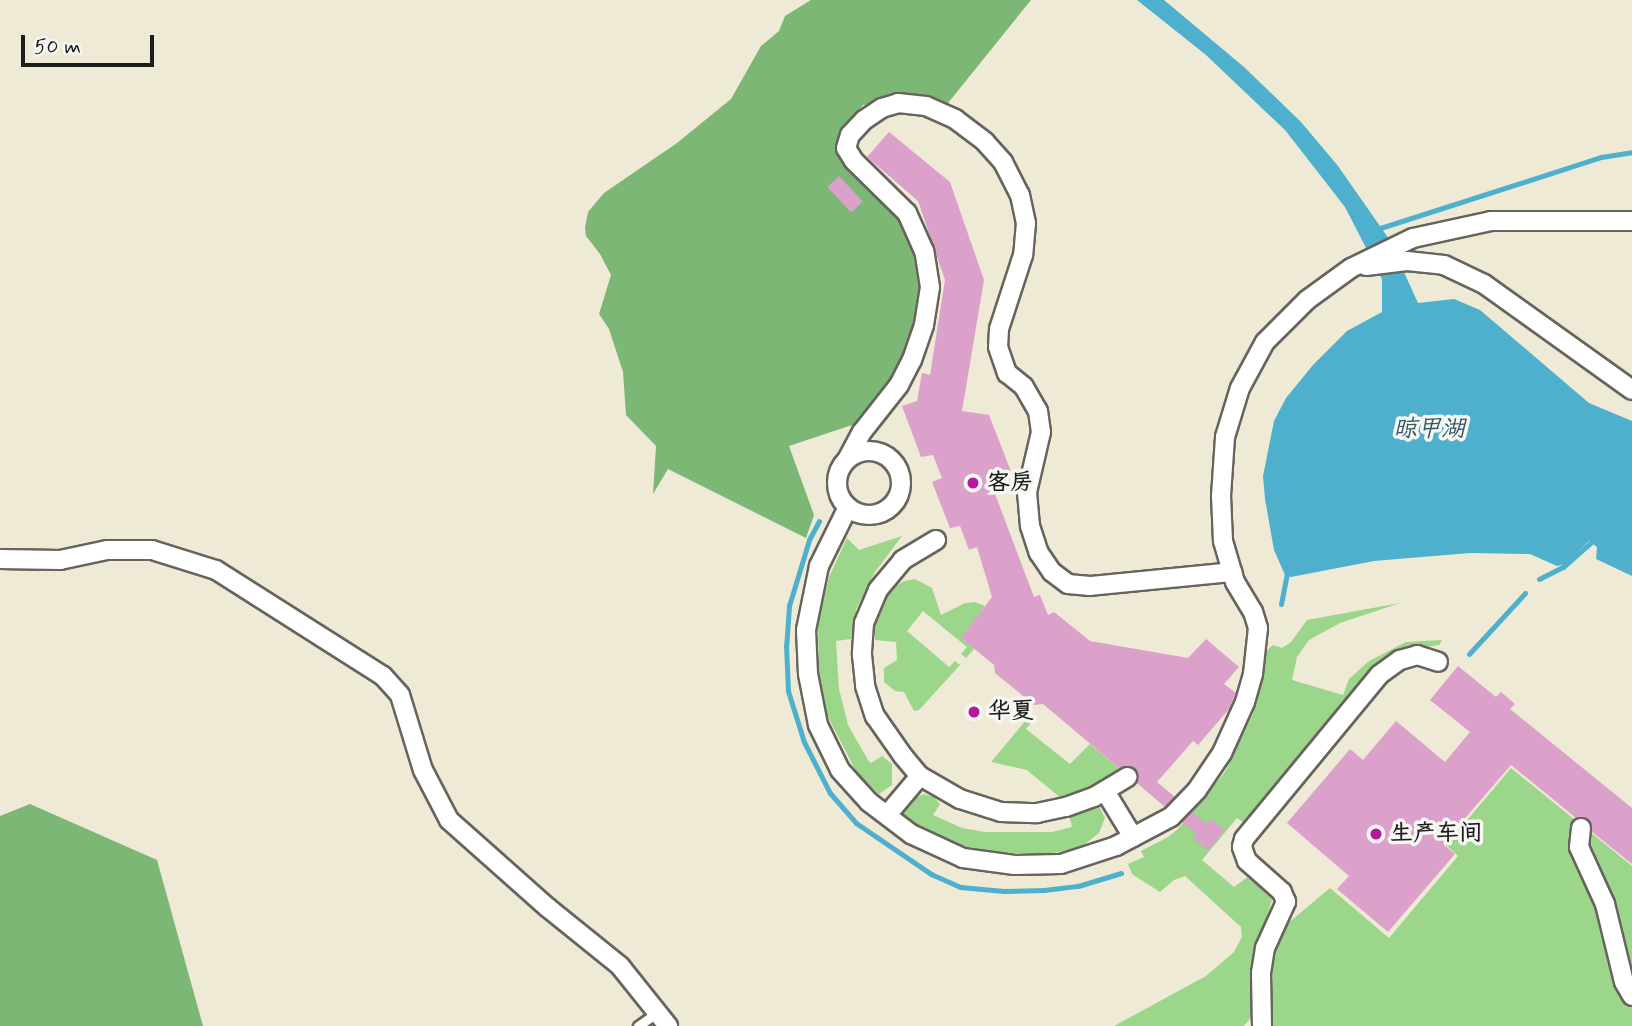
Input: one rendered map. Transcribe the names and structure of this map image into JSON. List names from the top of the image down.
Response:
{
  "water": ["晾甲湖"],
  "places": ["客房", "华夏", "生产车间"],
  "scale_bar": "50 m"
}
